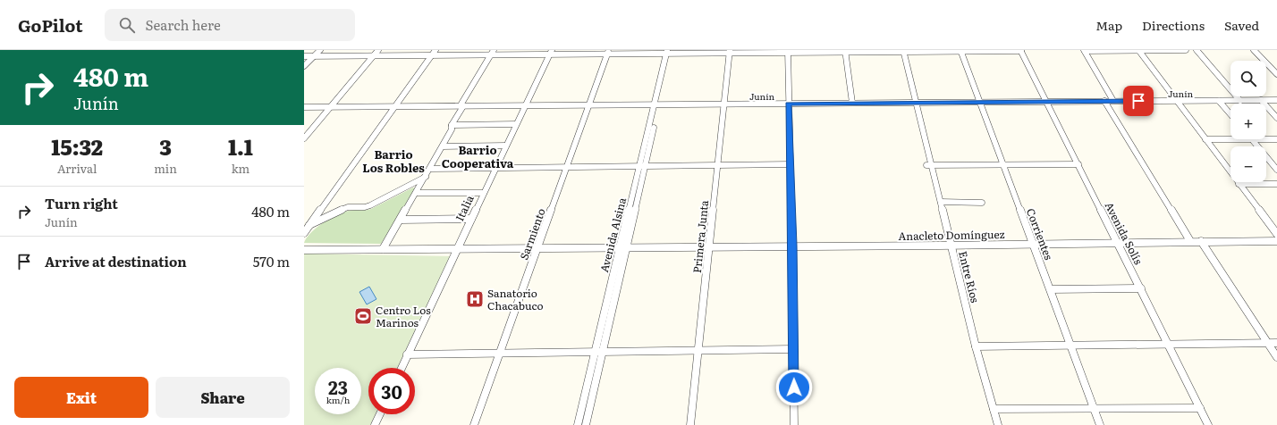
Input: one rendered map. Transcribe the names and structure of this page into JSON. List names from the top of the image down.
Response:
{
  "streets": {
    "street": [
      "Junín",
      "Italia",
      "Avenida Solís",
      "Sarmiento",
      "Corrientes",
      "Avenida Alsina",
      "Anacleto Domínguez",
      "Primera Junta",
      "Entre Ríos"
    ]
  },
  "crossings": [
    ["Junín", "Italia"],
    ["Junín", "Avenida Solís"],
    ["Junín", "Sarmiento"],
    ["Junín", "Corrientes"],
    ["Junín", "Avenida Alsina"],
    ["Junín", "Primera Junta"],
    ["Junín", "Entre Ríos"],
    ["Italia", "Anacleto Domínguez"],
    ["Avenida Solís", "Anacleto Domínguez"],
    ["Sarmiento", "Anacleto Domínguez"],
    ["Corrientes", "Anacleto Domínguez"],
    ["Avenida Alsina", "Anacleto Domínguez"],
    ["Anacleto Domínguez", "Primera Junta"],
    ["Anacleto Domínguez", "Entre Ríos"]
  ],
  "districts": ["Barrio Cooperativa", "Barrio Los Robles"],
  "places": {
    "hospital": ["Sanatorio Chacabuco"],
    "sports": ["Centro Los Marinos"]
  },
  "page": {
    "header": "GoPilot",
    "search": "Search here",
    "nav": ["Map", "Directions", "Saved"],
    "turn": ["480 m", "Junín"],
    "map_buttons": ["+", "−"],
    "eta": [
      "15:32",
      "Arrival",
      "3",
      "min",
      "1.1",
      "km"
    ],
    "list": [
      {
        "name": "Turn right",
        "note": "Junín",
        "value": "480 m"
      },
      {
        "name": "Arrive at destination",
        "value": "570 m"
      }
    ],
    "speed": "23 km/h",
    "limit": "30",
    "buttons": ["Exit", "Share"]
  }
}
